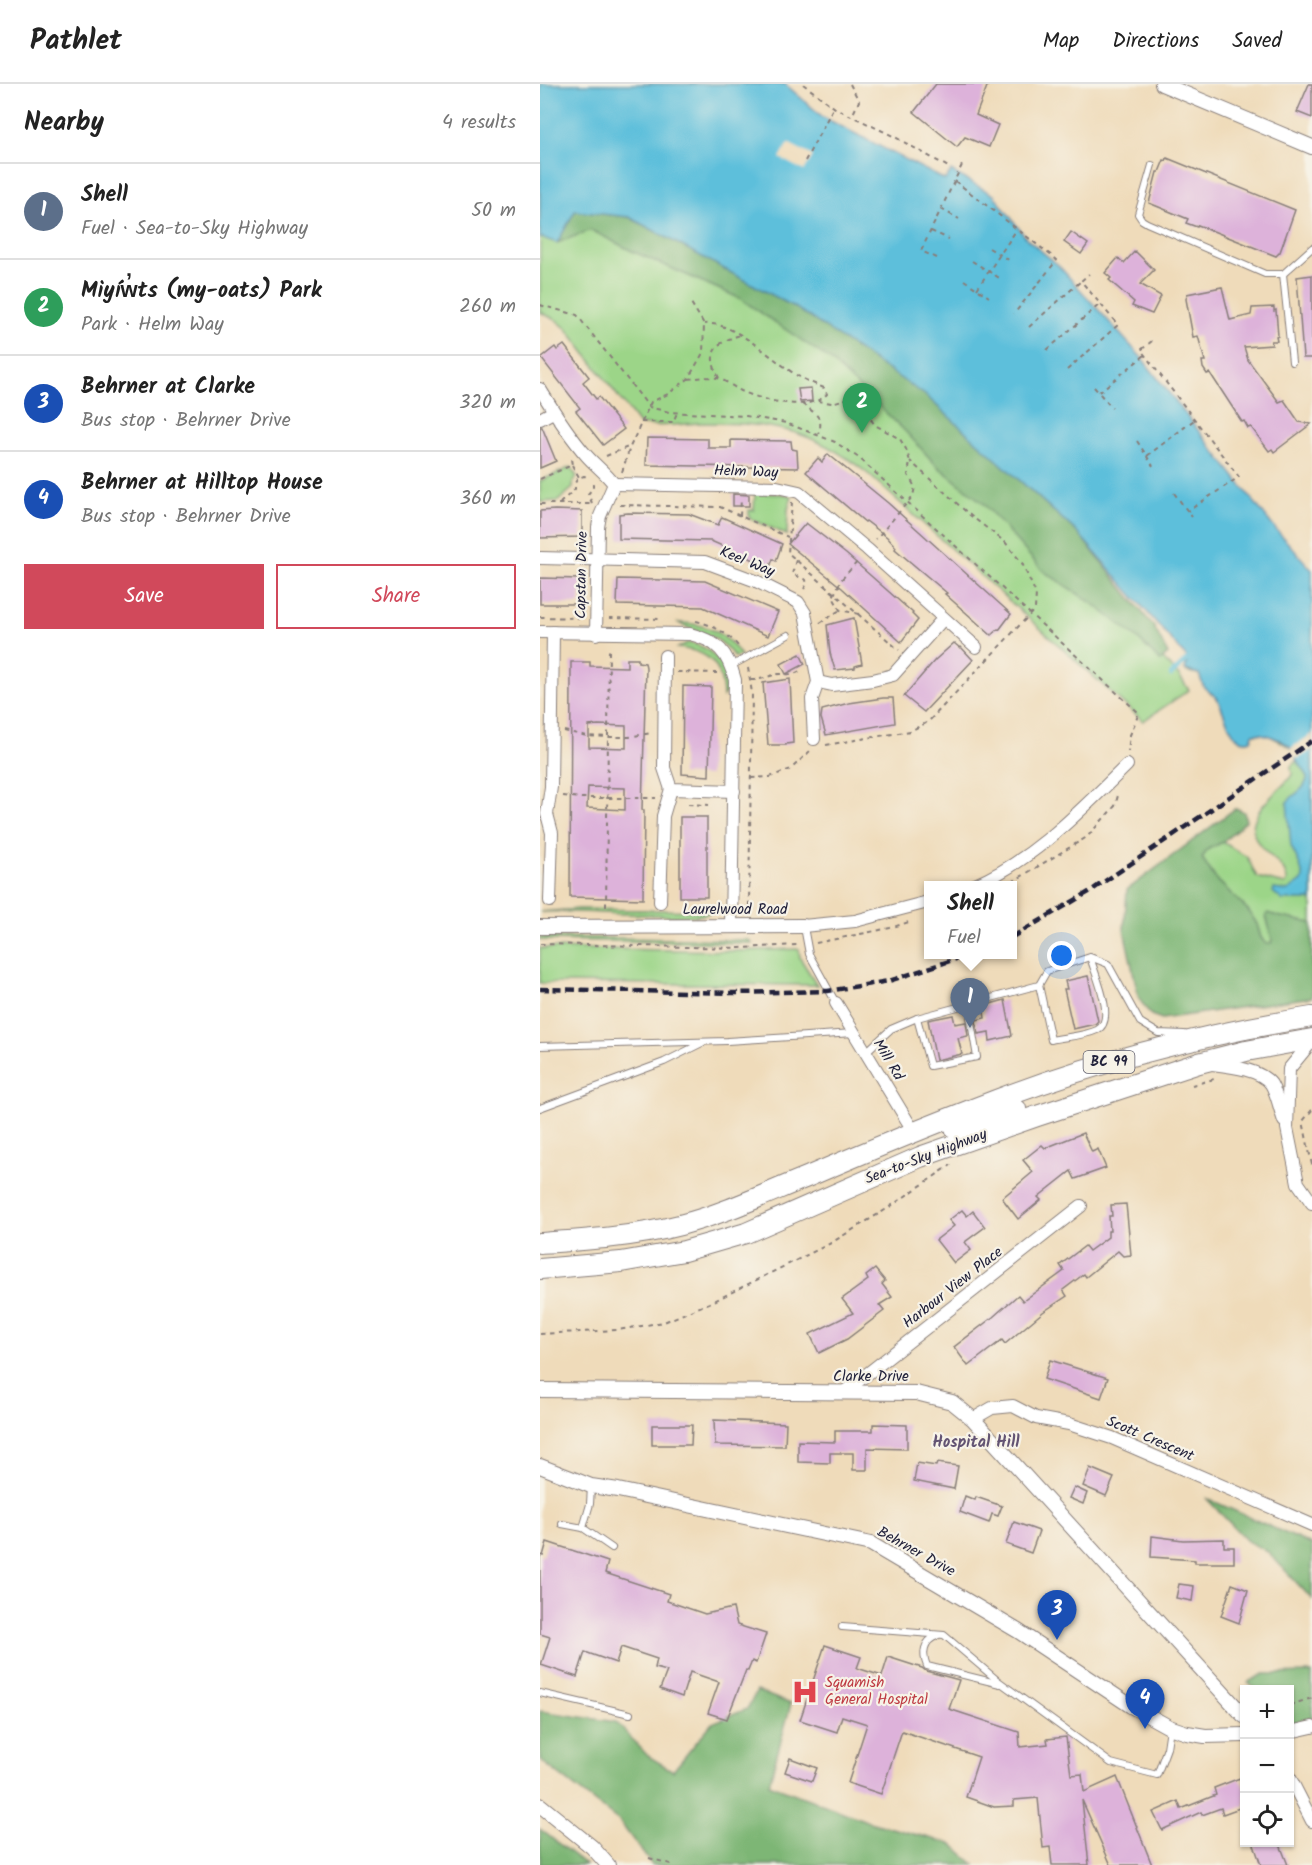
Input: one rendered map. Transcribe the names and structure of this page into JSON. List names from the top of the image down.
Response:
{
  "streets": {
    "highway": ["BC 99", "Sea-to-Sky Highway"],
    "street": [
      "Helm Way",
      "Keel Way",
      "Capstan Drive",
      "Laurelwood Road",
      "Mill Rd",
      "Harbour View Place",
      "Clarke Drive",
      "Scott Crescent",
      "Behrner Drive"
    ]
  },
  "crossings": [
    ["Helm Way", "Capstan Drive"],
    ["Keel Way", "Capstan Drive"],
    ["Mill Rd", "Sea-to-Sky Highway"],
    ["Harbour View Place", "Clarke Drive"],
    ["Clarke Drive", "Scott Crescent"]
  ],
  "districts": ["Hospital Hill"],
  "places": {
    "hospital": ["Squamish General Hospital"]
  },
  "page": {
    "header": "Pathlet",
    "nav": ["Map", "Directions", "Saved"],
    "heading": ["Nearby", "4 results"],
    "list": [
      {
        "mark": "1",
        "name": "Shell",
        "note": "Fuel · Sea-to-Sky Highway",
        "value": "50 m"
      },
      {
        "mark": "2",
        "name": "Miyíw̓ts (my-oats) Park",
        "note": "Park · Helm Way",
        "value": "260 m"
      },
      {
        "mark": "3",
        "name": "Behrner at Clarke",
        "note": "Bus stop · Behrner Drive",
        "value": "320 m"
      },
      {
        "mark": "4",
        "name": "Behrner at Hilltop House",
        "note": "Bus stop · Behrner Drive",
        "value": "360 m"
      }
    ],
    "pins": [
      "2",
      "1",
      "3",
      "4"
    ],
    "buttons": ["Save", "Share"],
    "popup": ["Shell", "Fuel"],
    "map_buttons": ["+", "−"]
  }
}
